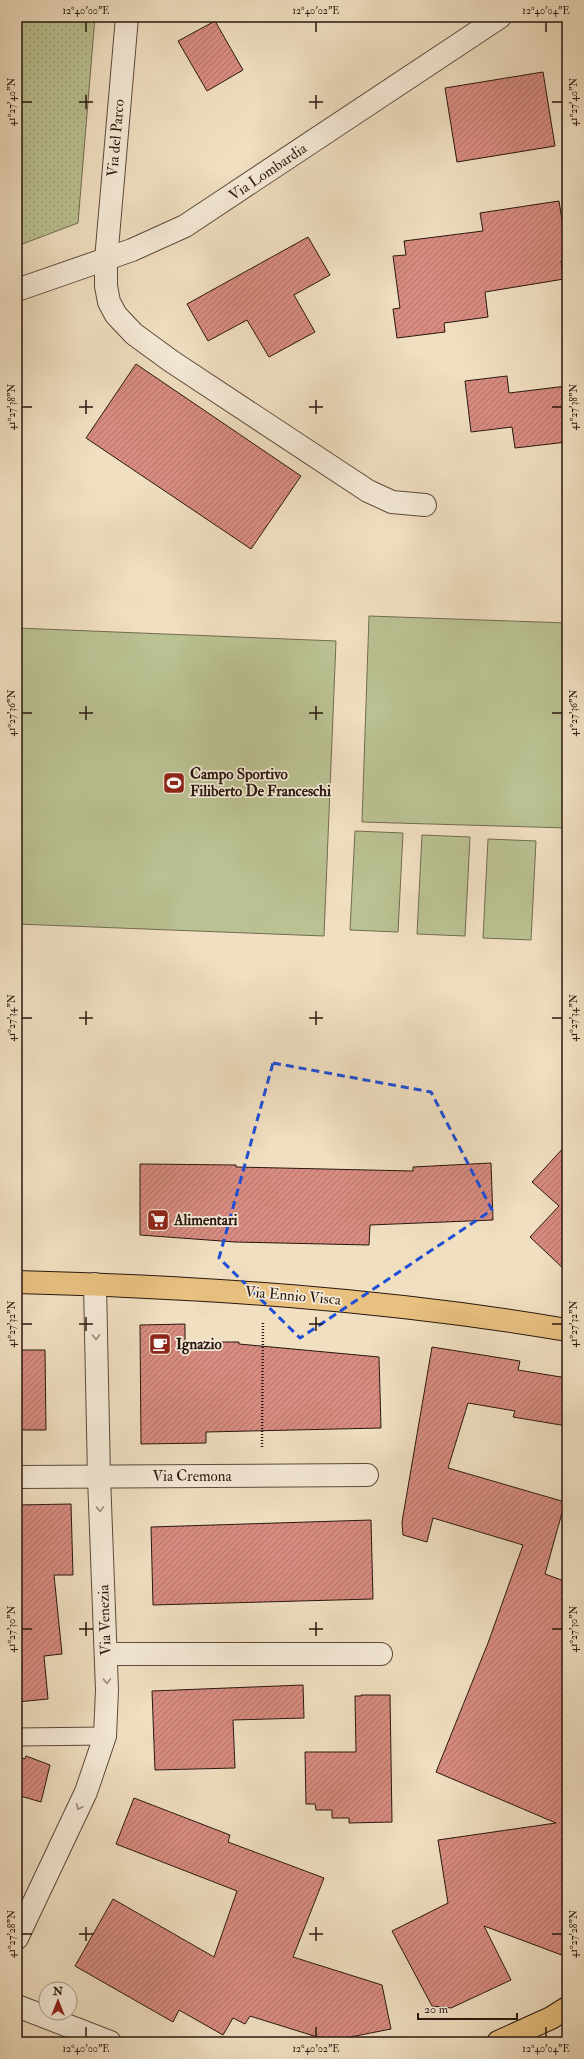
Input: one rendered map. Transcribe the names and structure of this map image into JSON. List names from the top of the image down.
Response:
{
  "streets": {
    "main road": ["Via Ennio Visca"],
    "street": [
      "Via del Parco",
      "Via Lombardia",
      "Via Cremona",
      "Via Venezia"
    ]
  },
  "crossings": [
    ["Via del Parco", "Via Lombardia"],
    ["Via Ennio Visca", "Via Venezia"],
    ["Via Cremona", "Via Venezia"]
  ],
  "one_way": ["Via Venezia"],
  "places": {
    "sports": ["Campo Sportivo Filiberto De Franceschi"],
    "supermarket": ["Alimentari"],
    "cafe": ["Ignazio"]
  },
  "scale_bar": "20 m",
  "north": "top",
  "coordinates": [
    "12°40'00\"E",
    "12°40'02\"E",
    "12°40'04\"E",
    "41°27'40\"N",
    "41°27'38\"N",
    "41°27'36\"N",
    "41°27'34\"N",
    "41°27'32\"N",
    "41°27'30\"N",
    "41°27'28\"N"
  ]
}
